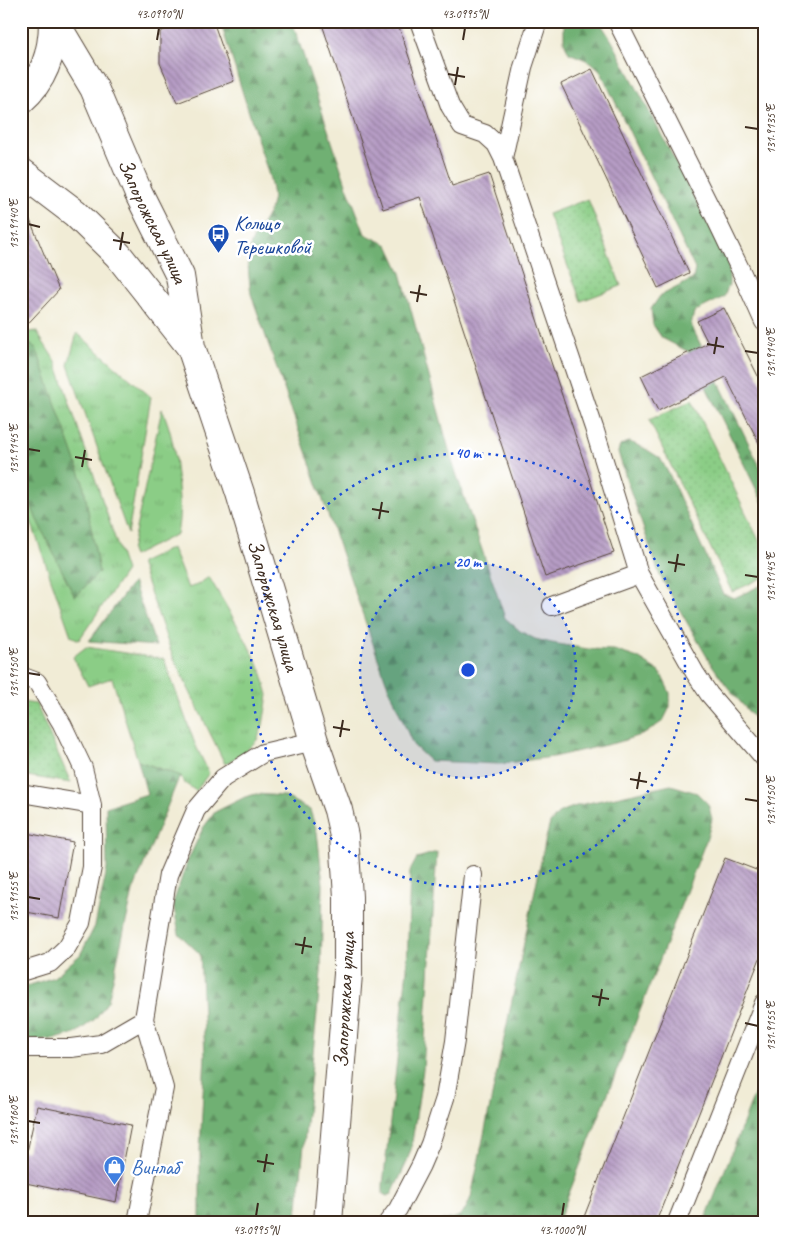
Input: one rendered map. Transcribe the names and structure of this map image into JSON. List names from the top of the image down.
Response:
{
  "streets": {
    "main road": ["Запорожская улица"]
  },
  "places": {
    "bus stop": ["Кольцо Терешковой"],
    "shop": ["Винлаб"]
  },
  "coordinates": [
    "43.0990°N",
    "43.0995°N",
    "131.9135°E",
    "131.9140°E",
    "131.9145°E",
    "131.9150°E",
    "131.9155°E",
    "131.9160°E",
    "43.1000°N"
  ],
  "rings": ["40 m", "20 m"]
}
